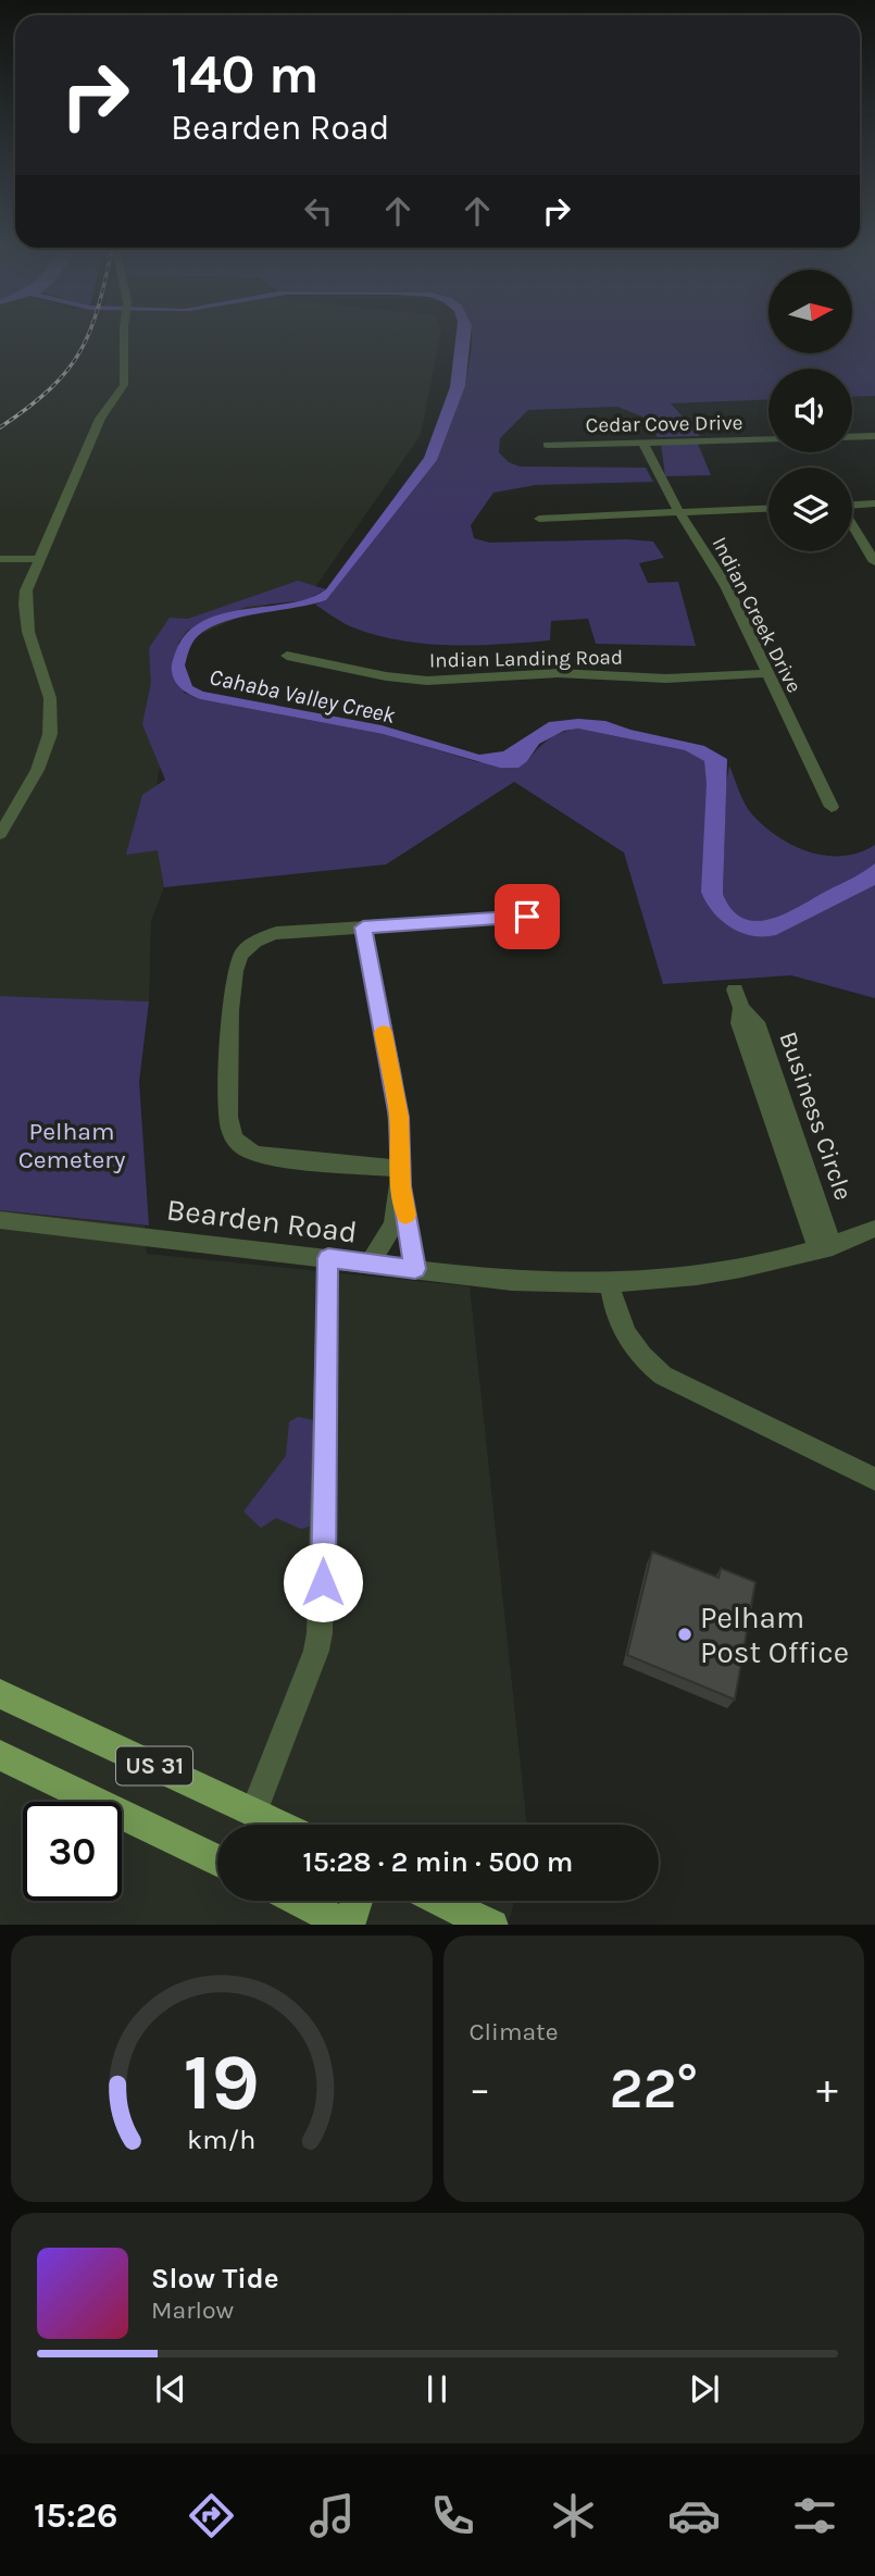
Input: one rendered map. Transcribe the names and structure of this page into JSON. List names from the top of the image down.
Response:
{
  "streets": {
    "main road": ["US 31"],
    "street": [
      "Cedar Cove Drive",
      "Indian Creek Drive",
      "Indian Landing Road",
      "Business Circle",
      "Bearden Road"
    ]
  },
  "crossings": [
    ["Cedar Cove Drive", "Indian Creek Drive"],
    ["Indian Creek Drive", "Indian Landing Road"],
    ["Business Circle", "Bearden Road"]
  ],
  "water": ["Cahaba Valley Creek"],
  "parks": ["Pelham Cemetery"],
  "places": ["Pelham Post Office"],
  "north": "right",
  "page": {
    "turn": ["140 m", "Bearden Road"],
    "limit": "30",
    "trip": "15:28 · 2 min · 500 m",
    "tile": "Climate",
    "heat": ["−", "22°", "+"],
    "song": ["Slow Tide", "Marlow"],
    "tabs": "15:26",
    "gauge": ["19", "km/h"]
  }
}
